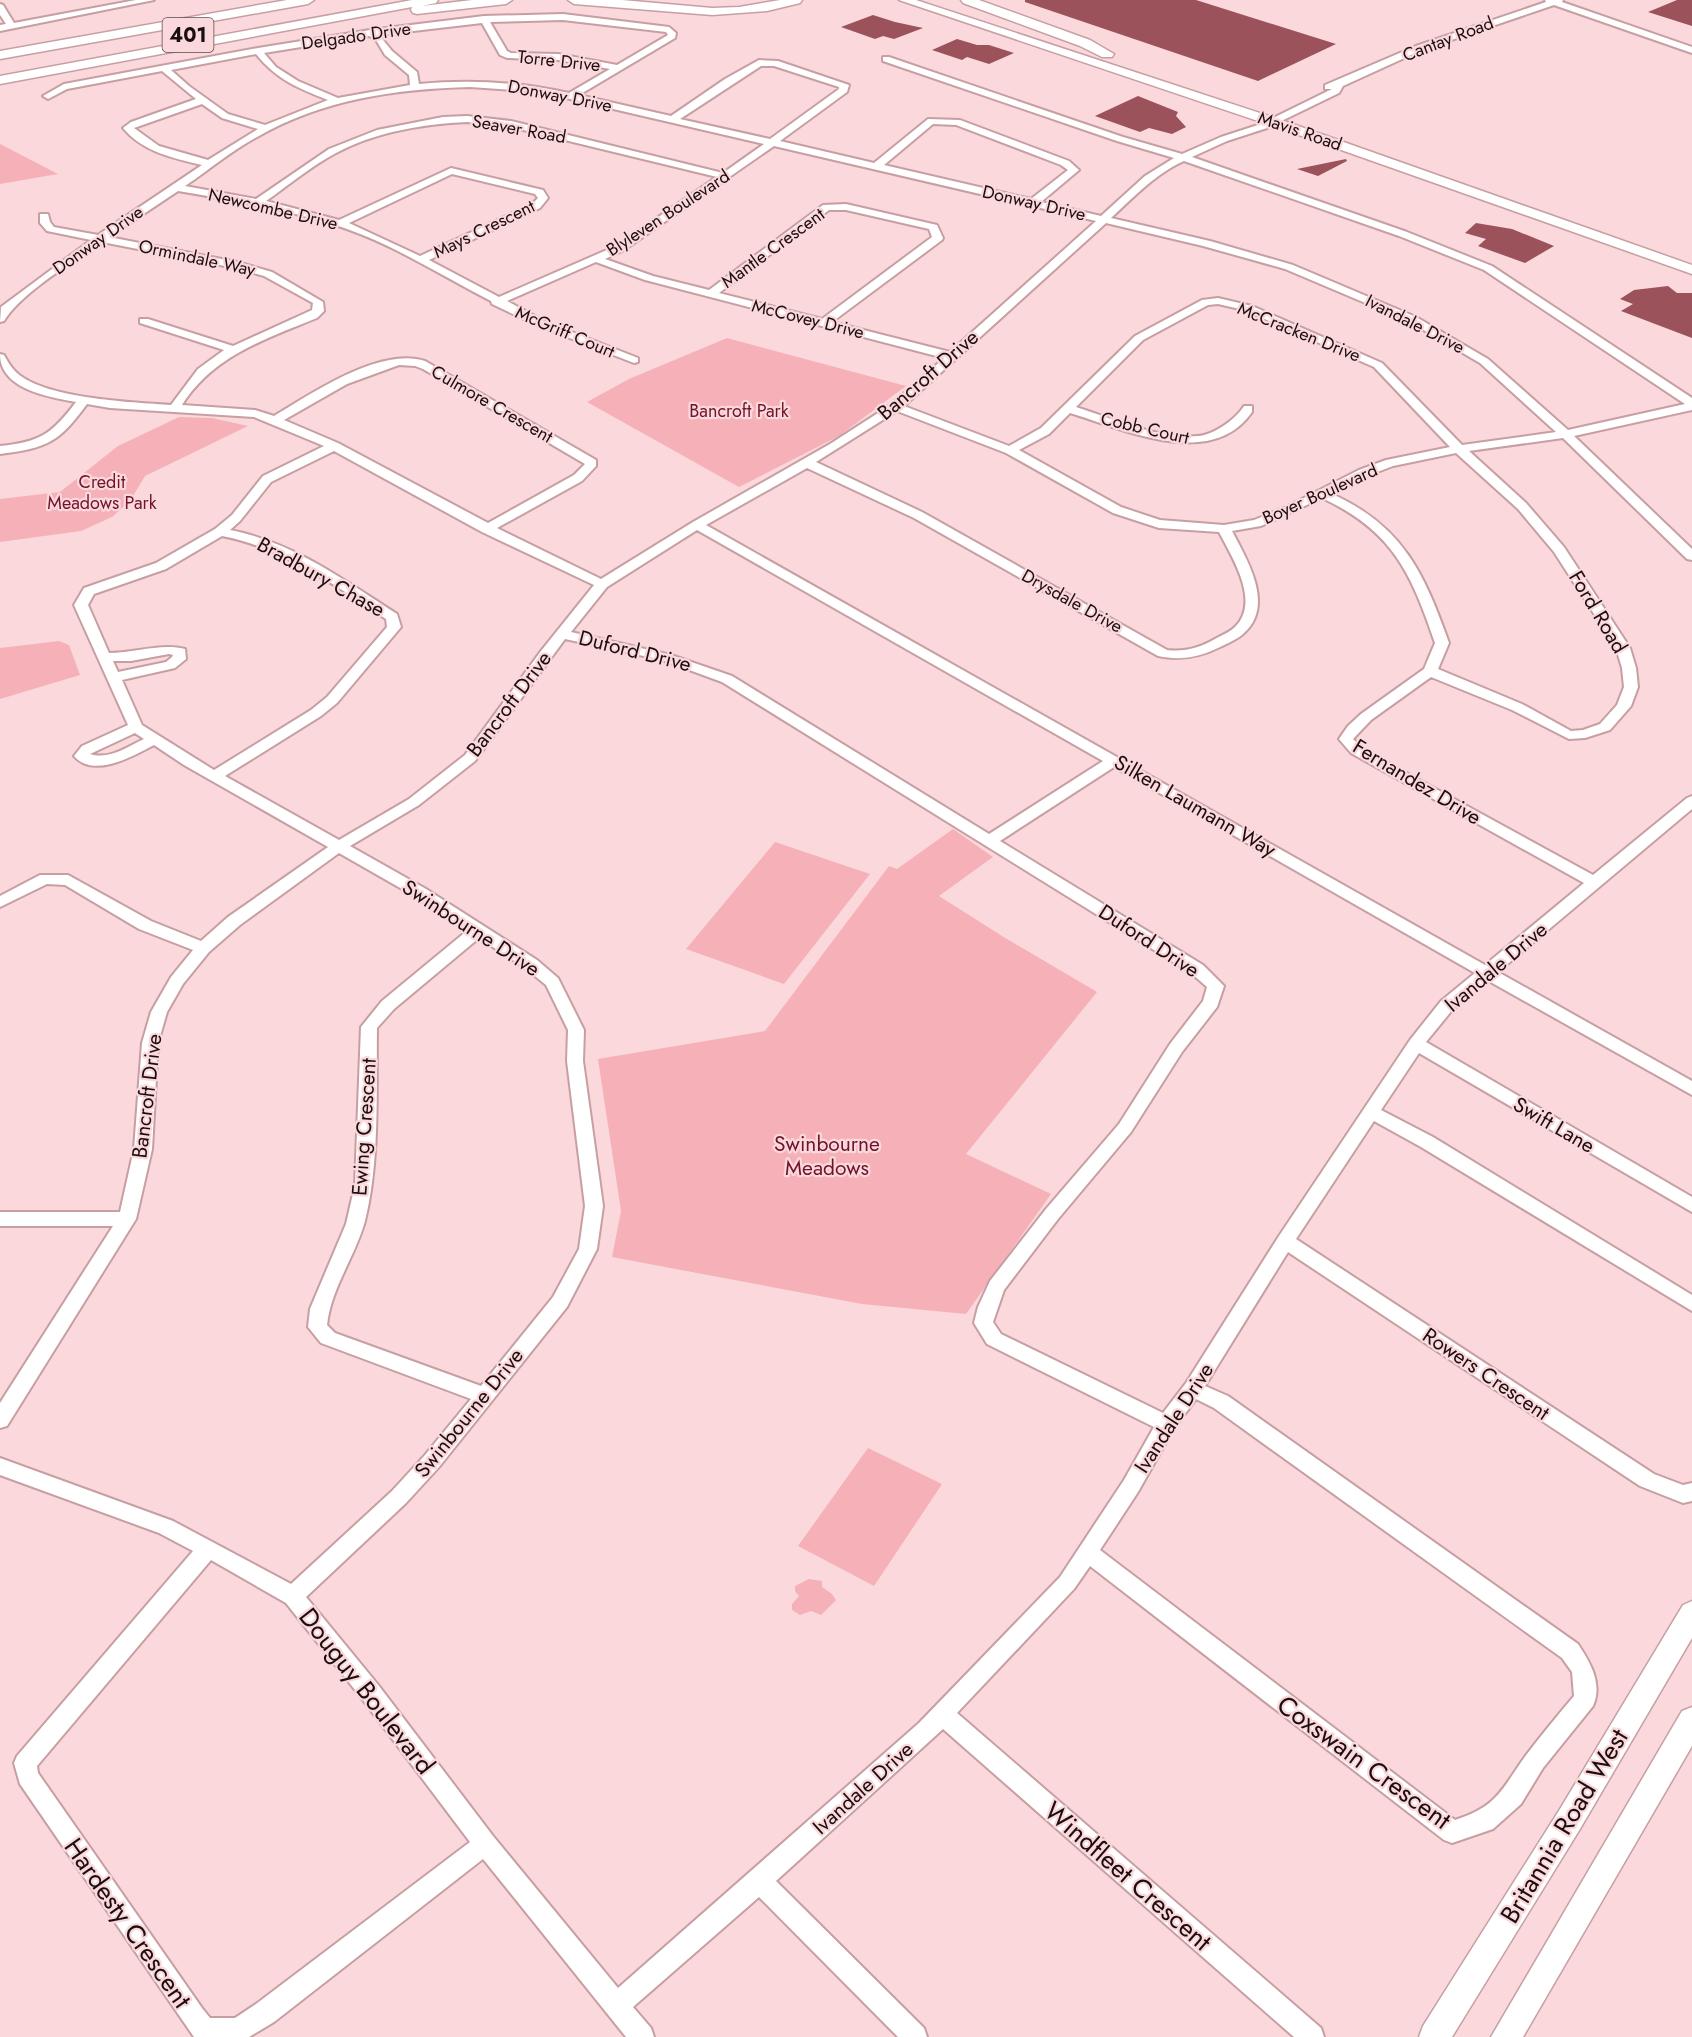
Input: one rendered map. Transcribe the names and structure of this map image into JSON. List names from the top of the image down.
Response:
{
  "streets": {
    "highway": ["401"],
    "main road": ["Mavis Road", "Britannia Road West"],
    "street": [
      "Delgado Drive",
      "Cantay Road",
      "Torre Drive",
      "Donway Drive",
      "Seaver Road",
      "Newcombe Drive",
      "Blyleven Boulevard",
      "Mays Crescent",
      "Mantle Crescent",
      "Ormindale Way",
      "McCovey Drive",
      "Ivandale Drive",
      "McGriff Court",
      "McCracken Drive",
      "Bancroft Drive",
      "Culmore Crescent",
      "Cobb Court",
      "Boyer Boulevard",
      "Bradbury Chase",
      "Drysdale Drive",
      "Ford Road",
      "Duford Drive",
      "Fernandez Drive",
      "Silken Laumann Way",
      "Swinbourne Drive",
      "Swift Lane",
      "Ewing Crescent",
      "Rowers Crescent",
      "Douguy Boulevard",
      "Coxswain Crescent",
      "Windfleet Crescent",
      "Hardesty Crescent"
    ]
  },
  "crossings": [
    ["Delgado Drive", "Torre Drive"],
    ["Cantay Road", "Mavis Road"],
    ["Cantay Road", "Bancroft Drive"],
    ["Donway Drive", "Newcombe Drive"],
    ["Donway Drive", "Blyleven Boulevard"],
    ["Donway Drive", "Ormindale Way"],
    ["Donway Drive", "Ivandale Drive"],
    ["Donway Drive", "Bancroft Drive"],
    ["Seaver Road", "Newcombe Drive"],
    ["Seaver Road", "Blyleven Boulevard"],
    ["Mavis Road", "Bancroft Drive"],
    ["Newcombe Drive", "Blyleven Boulevard"],
    ["Newcombe Drive", "Mays Crescent"],
    ["Newcombe Drive", "McGriff Court"],
    ["Blyleven Boulevard", "McCovey Drive"],
    ["Blyleven Boulevard", "McGriff Court"],
    ["Mantle Crescent", "McCovey Drive"],
    ["McCovey Drive", "Bancroft Drive"],
    ["Ivandale Drive", "Bancroft Drive"],
    ["Ivandale Drive", "Boyer Boulevard"],
    ["Ivandale Drive", "Duford Drive"],
    ["Ivandale Drive", "Fernandez Drive"],
    ["Ivandale Drive", "Silken Laumann Way"],
    ["Ivandale Drive", "Swift Lane"],
    ["Ivandale Drive", "Rowers Crescent"],
    ["Ivandale Drive", "Douguy Boulevard"],
    ["Ivandale Drive", "Coxswain Crescent"],
    ["Ivandale Drive", "Windfleet Crescent"],
    ["McCracken Drive", "Cobb Court"],
    ["McCracken Drive", "Boyer Boulevard"],
    ["McCracken Drive", "Ford Road"],
    ["Bancroft Drive", "Boyer Boulevard"],
    ["Bancroft Drive", "Drysdale Drive"],
    ["Bancroft Drive", "Duford Drive"],
    ["Bancroft Drive", "Silken Laumann Way"],
    ["Bancroft Drive", "Swinbourne Drive"],
    ["Boyer Boulevard", "Drysdale Drive"],
    ["Boyer Boulevard", "Ford Road"],
    ["Bradbury Chase", "Swinbourne Drive"],
    ["Ford Road", "Fernandez Drive"],
    ["Swinbourne Drive", "Ewing Crescent"],
    ["Swinbourne Drive", "Douguy Boulevard"],
    ["Douguy Boulevard", "Hardesty Crescent"]
  ],
  "parks": ["Bancroft Park", "Credit Meadows Park", "Swinbourne Meadows"]
}
